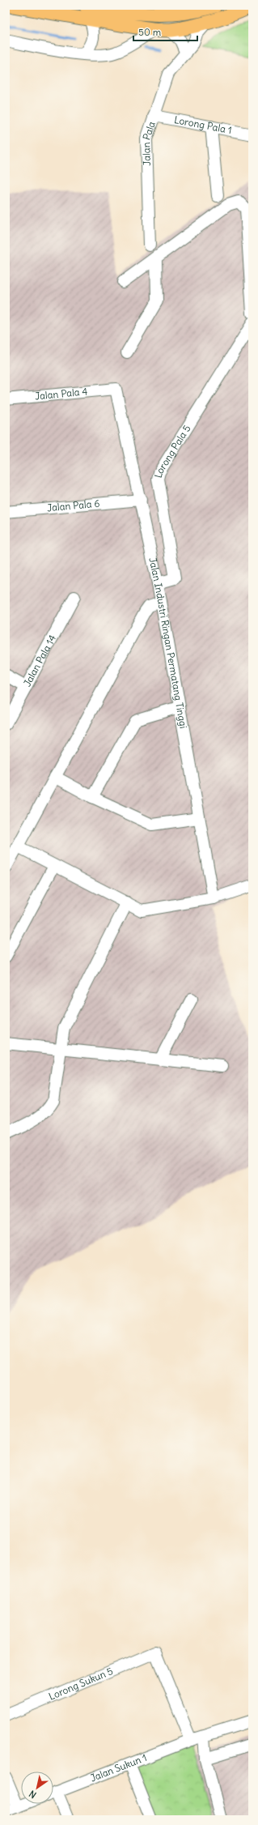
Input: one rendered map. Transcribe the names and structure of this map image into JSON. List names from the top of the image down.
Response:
{
  "streets": {
    "street": [
      "Lorong Pala 1",
      "Jalan Pala",
      "Jalan Pala 4",
      "Lorong Pala 5",
      "Jalan Pala 6",
      "Jalan Industri Ringan Permatang Tinggi",
      "Jalan Pala 14",
      "Lorong Sukun 5",
      "Jalan Sukun 1"
    ]
  },
  "crossings": [
    ["Lorong Pala 1", "Jalan Pala"],
    ["Jalan Pala 4", "Jalan Industri Ringan Permatang Tinggi"],
    ["Lorong Pala 5", "Jalan Industri Ringan Permatang Tinggi"],
    ["Jalan Pala 6", "Jalan Industri Ringan Permatang Tinggi"],
    ["Lorong Sukun 5", "Jalan Sukun 1"]
  ],
  "scale_bar": "50 m",
  "north": "bottom left"
}
